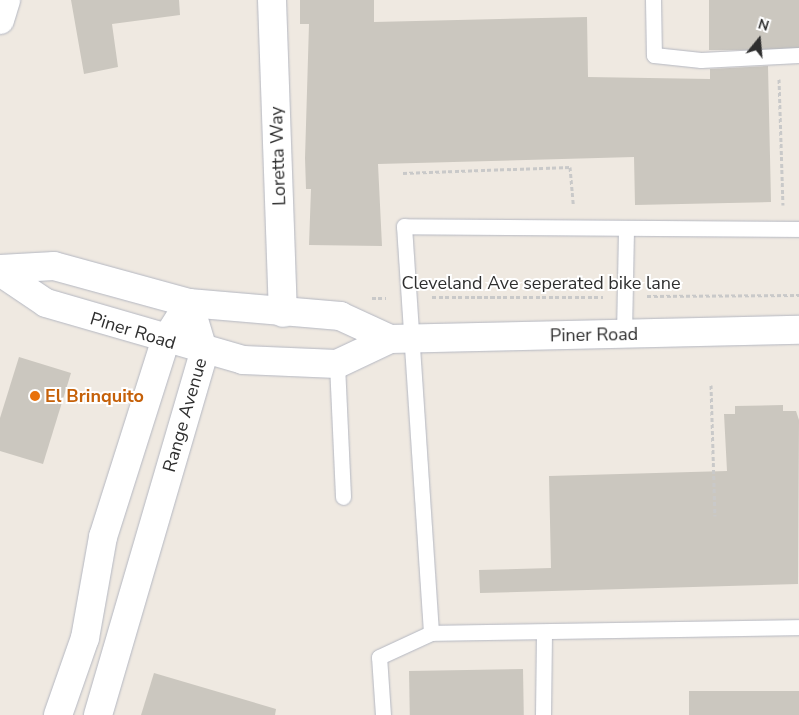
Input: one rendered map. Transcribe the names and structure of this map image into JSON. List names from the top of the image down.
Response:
{
  "streets": {
    "main road": ["Loretta Way", "Piner Road", "Range Avenue"],
    "path": ["Cleveland Ave seperated bike lane"]
  },
  "crossings": [
    ["Loretta Way", "Piner Road"],
    ["Piner Road", "Range Avenue"]
  ],
  "places": ["El Brinquito"],
  "north": "top"
}
